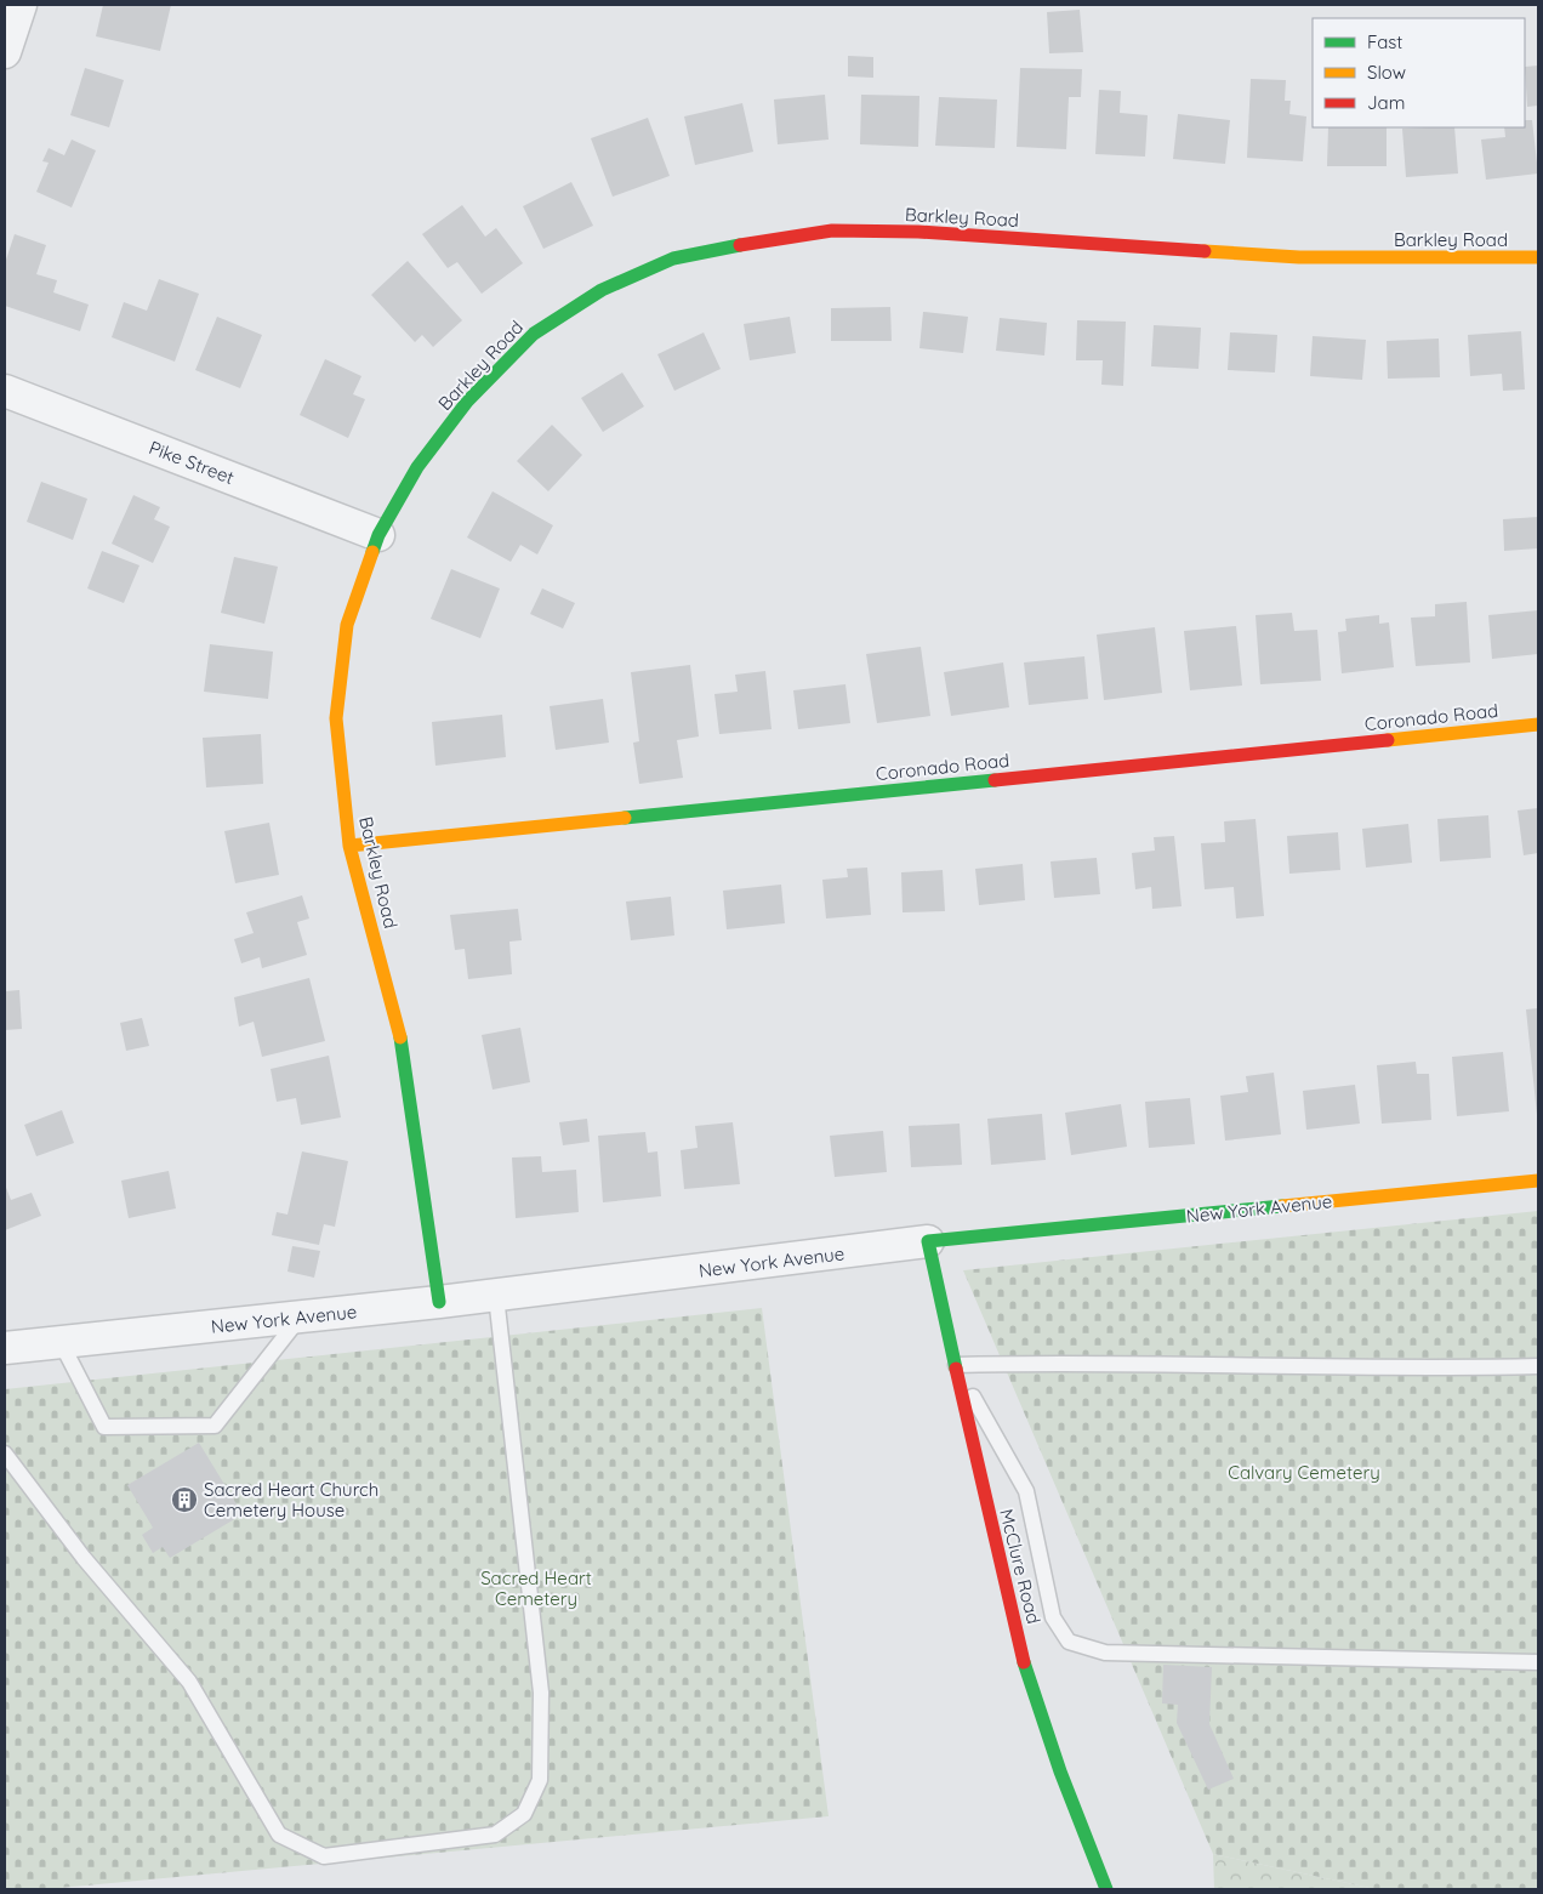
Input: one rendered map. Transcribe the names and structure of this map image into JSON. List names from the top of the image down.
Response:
{
  "streets": {
    "street": [
      "Barkley Road",
      "Pike Street",
      "Coronado Road",
      "New York Avenue",
      "McClure Road"
    ]
  },
  "crossings": [
    ["Barkley Road", "Pike Street"],
    ["Barkley Road", "Coronado Road"],
    ["Barkley Road", "New York Avenue"],
    ["New York Avenue", "McClure Road"]
  ],
  "parks": ["Calvary Cemetery", "Sacred Heart Cemetery"],
  "places": {
    "building": ["Sacred Heart Church Cemetery House"]
  },
  "legend": ["Fast", "Slow", "Jam"]
}
